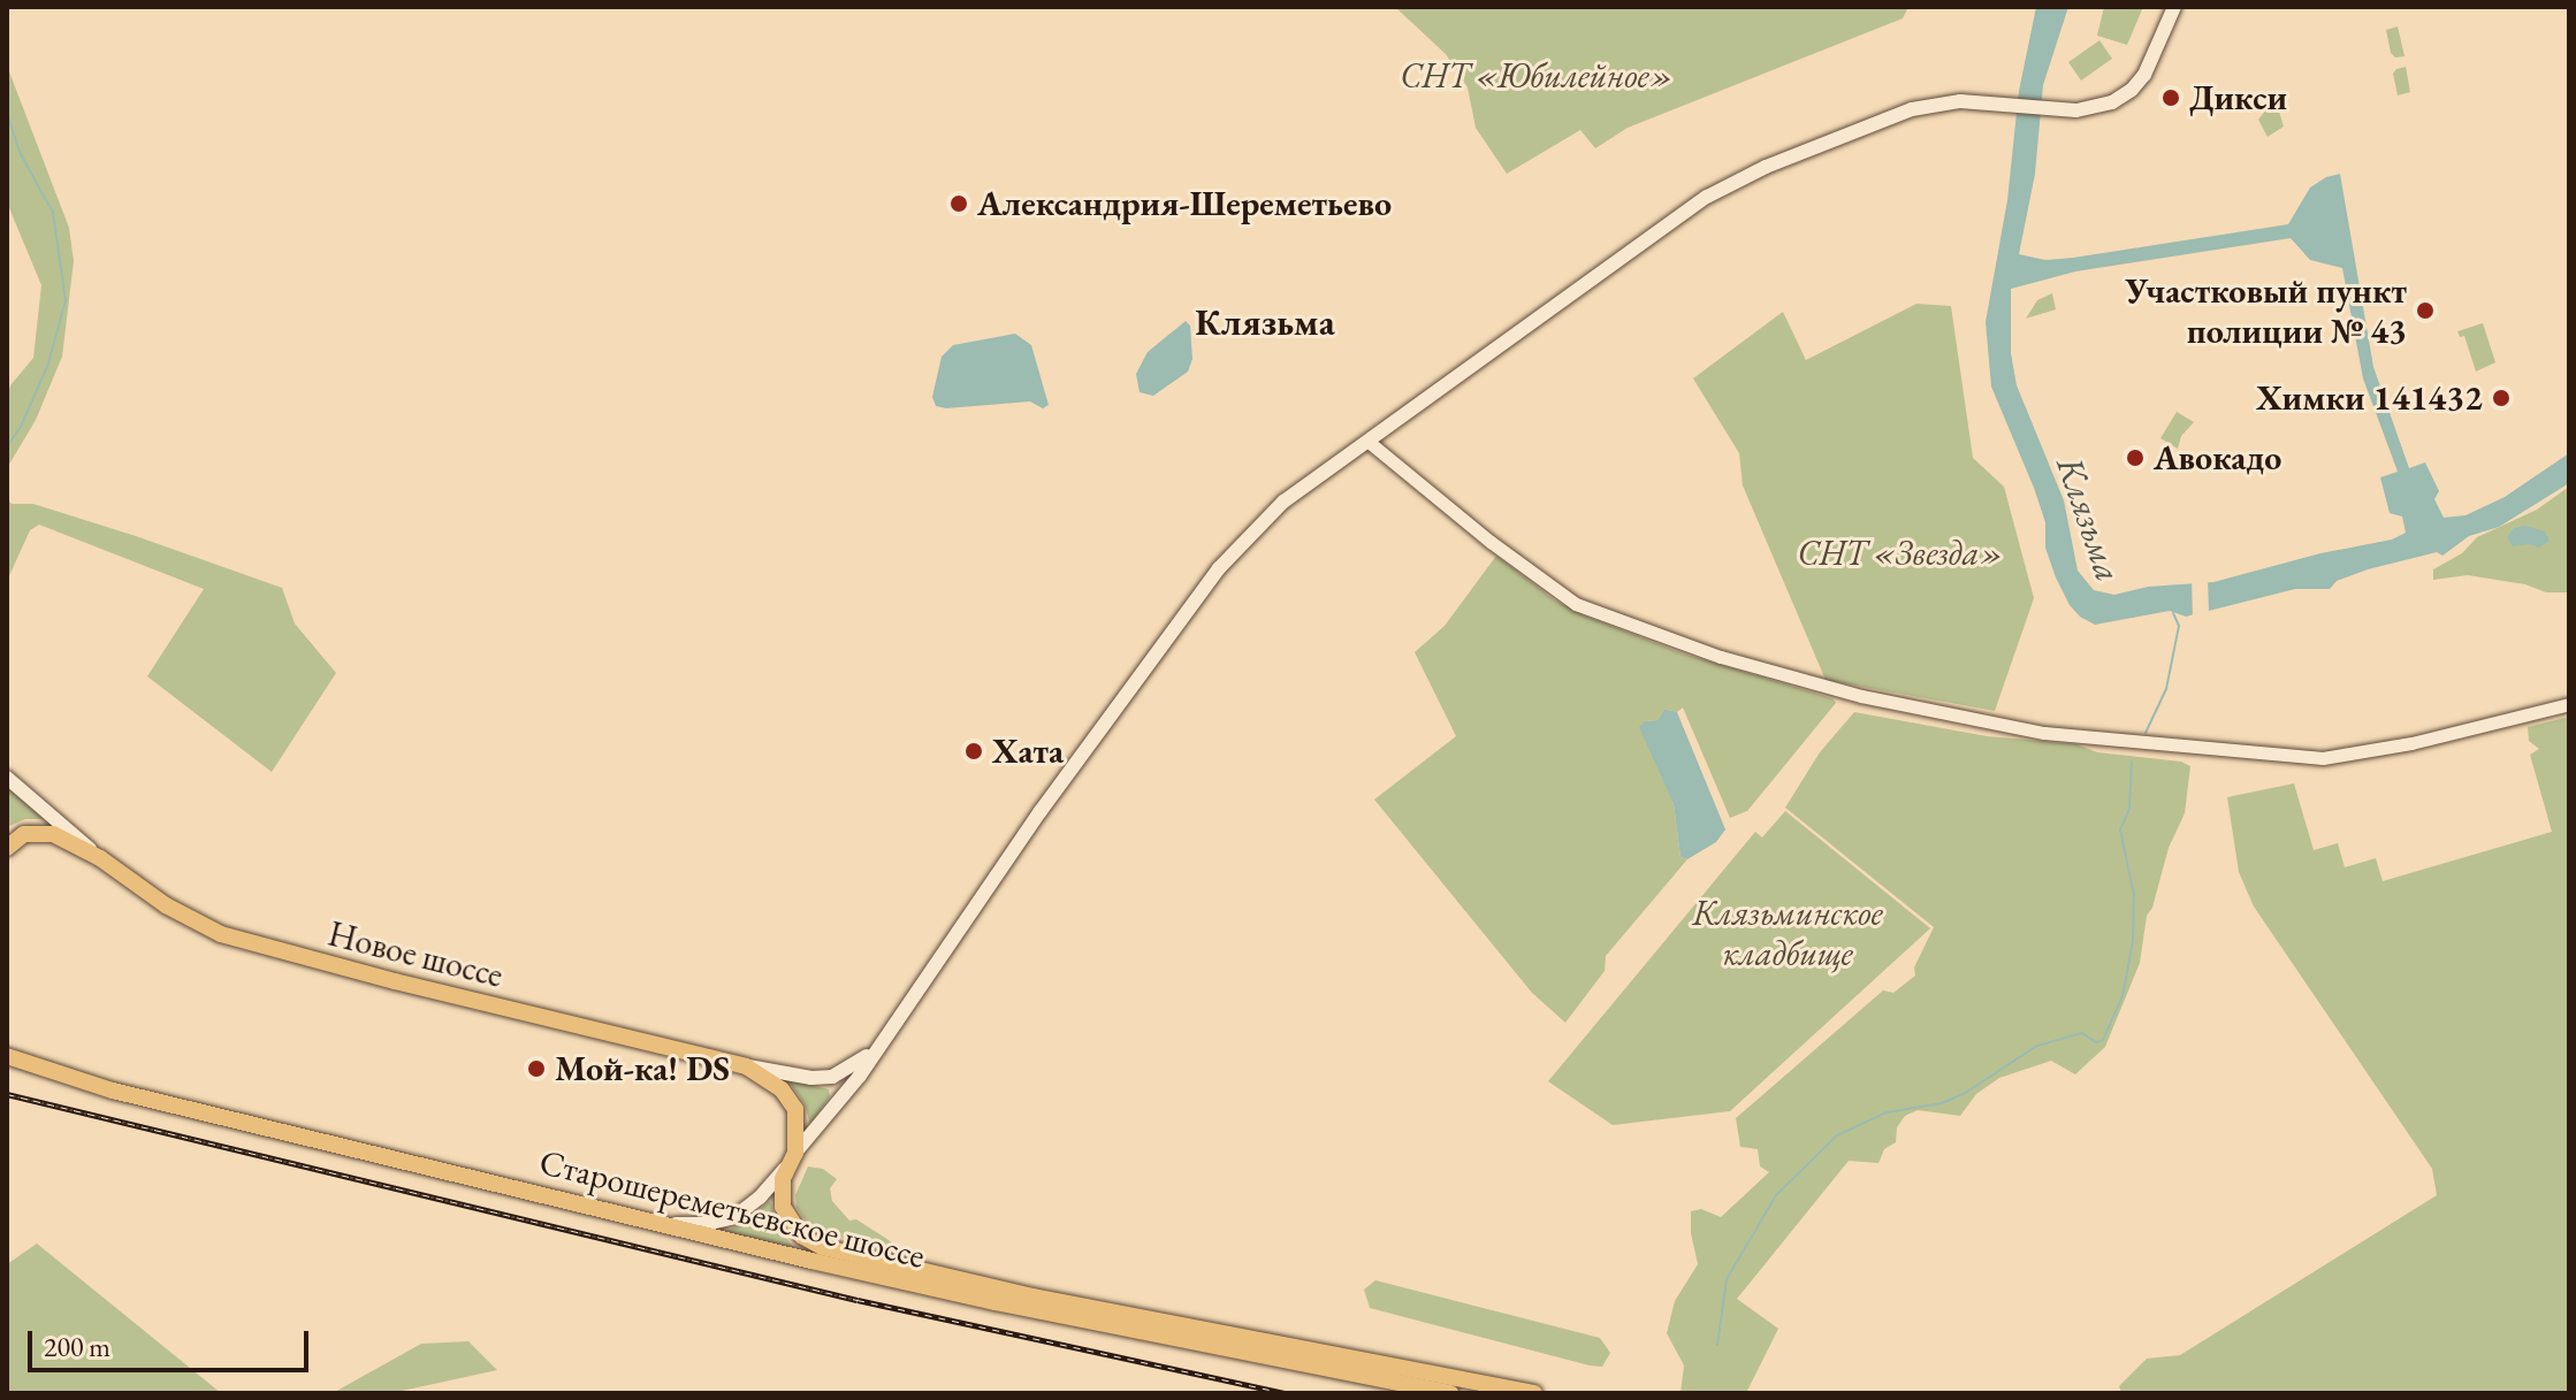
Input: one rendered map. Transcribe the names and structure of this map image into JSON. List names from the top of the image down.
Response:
{
  "streets": {
    "main road": ["Новое шоссе", "Старошереметьевское шоссе"]
  },
  "crossings": [
    ["Новое шоссе", "Старошереметьевское шоссе"]
  ],
  "districts": ["Клязьма"],
  "water": ["Клязьма"],
  "parks": ["СНТ «Юбилейное»", "СНТ «Звезда»", "Клязьминское кладбище"],
  "places": [
    "Дикси",
    "Александрия-Шереметьево",
    "Участковый пункт полиции № 43",
    "Химки 141432",
    "Авокадо",
    "Хата",
    "Мой-ка! DS"
  ],
  "scale_bar": "200 m"
}
